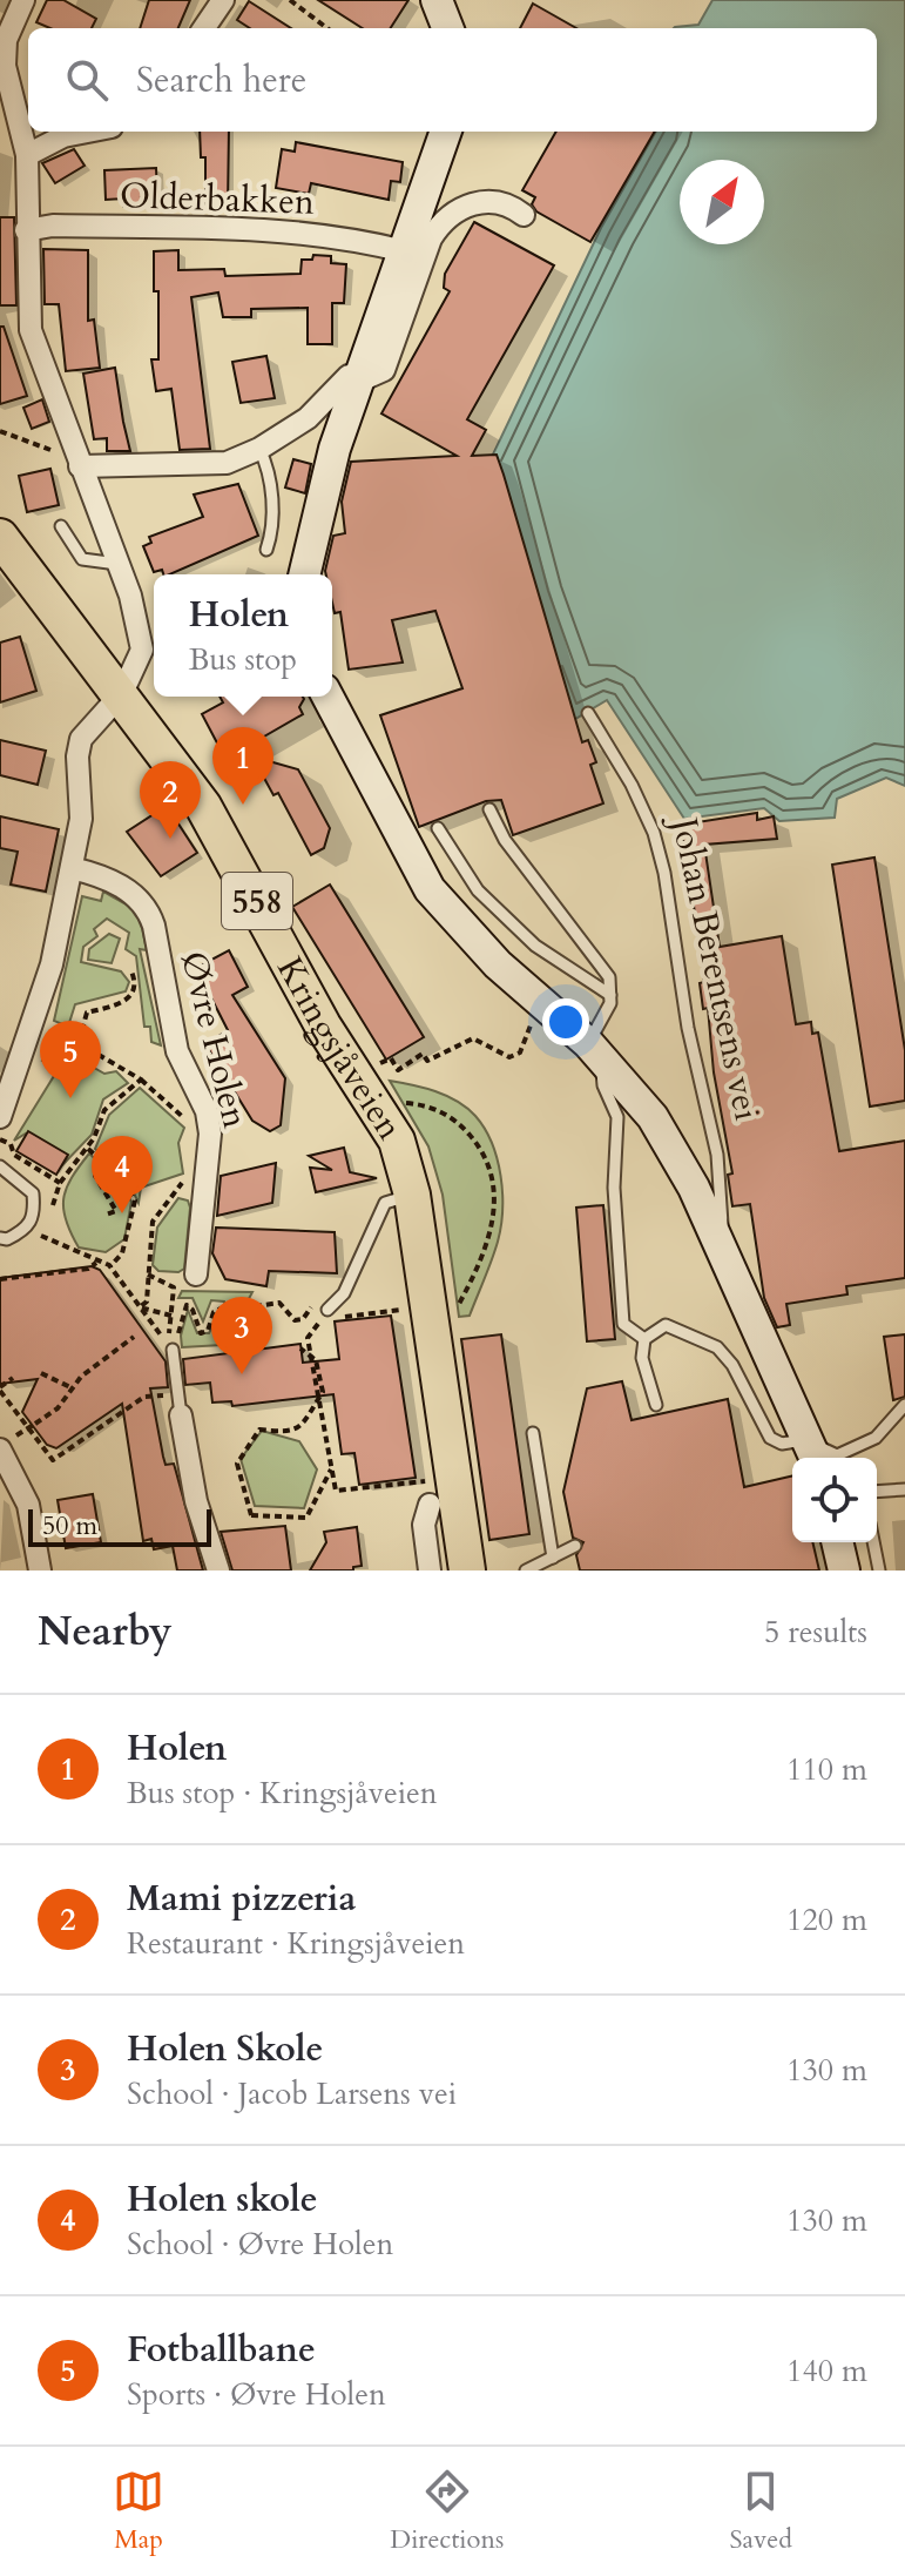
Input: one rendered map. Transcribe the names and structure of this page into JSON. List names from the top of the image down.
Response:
{
  "streets": {
    "main road": ["558", "Kringsjåveien"],
    "street": ["Olderbakken", "Johan Berentsens vei", "Øvre Holen"]
  },
  "scale_bar": "50 m",
  "north": "top right",
  "page": {
    "search": "Search here",
    "popup": ["Holen", "Bus stop"],
    "pins": [
      "1",
      "2",
      "5",
      "4",
      "3"
    ],
    "scale": "50 m",
    "heading": ["Nearby", "5 results"],
    "list": [
      {
        "mark": "1",
        "name": "Holen",
        "note": "Bus stop · Kringsjåveien",
        "value": "110 m"
      },
      {
        "mark": "2",
        "name": "Mami pizzeria",
        "note": "Restaurant · Kringsjåveien",
        "value": "120 m"
      },
      {
        "mark": "3",
        "name": "Holen Skole",
        "note": "School · Jacob Larsens vei",
        "value": "130 m"
      },
      {
        "mark": "4",
        "name": "Holen skole",
        "note": "School · Øvre Holen",
        "value": "130 m"
      },
      {
        "mark": "5",
        "name": "Fotballbane",
        "note": "Sports · Øvre Holen",
        "value": "140 m"
      }
    ],
    "nav": ["Map", "Directions", "Saved"]
  }
}
